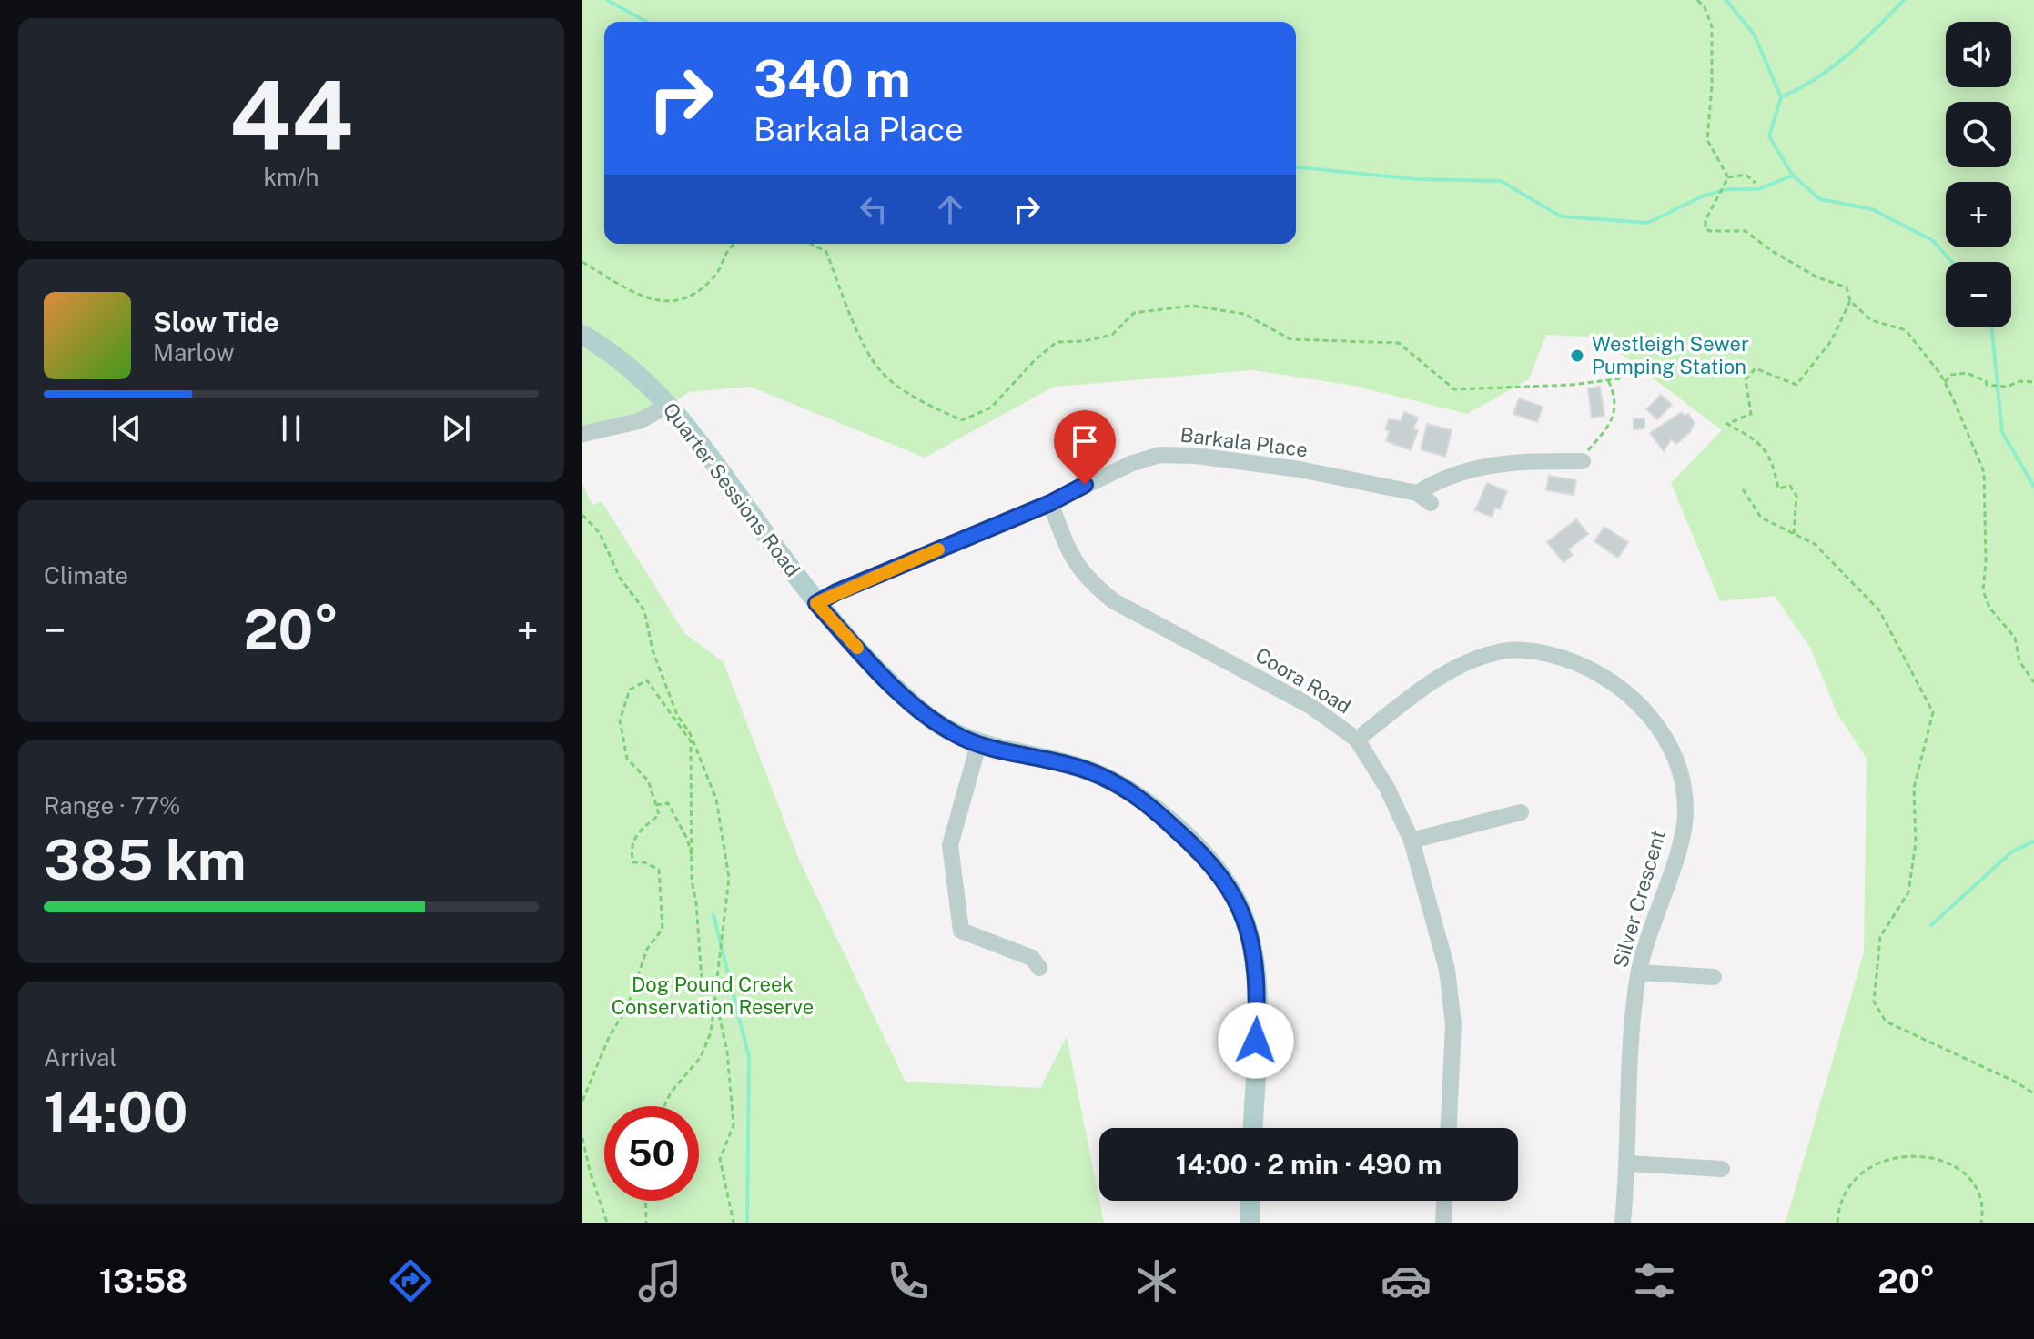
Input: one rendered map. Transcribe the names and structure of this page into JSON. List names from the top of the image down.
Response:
{
  "streets": {
    "main road": ["Quarter Sessions Road"],
    "street": ["Barkala Place", "Coora Road", "Silver Crescent"]
  },
  "crossings": [
    ["Barkala Place", "Quarter Sessions Road"],
    ["Barkala Place", "Coora Road"],
    ["Coora Road", "Silver Crescent"]
  ],
  "parks": ["Dog Pound Creek Conservation Reserve"],
  "places": ["Westleigh Sewer Pumping Station"],
  "page": {
    "tile": [
      ["44", "km/h"],
      "Climate",
      ["Range · 77%", "385 km"],
      ["Arrival", "14:00"]
    ],
    "map_buttons": ["+", "−"],
    "turn": ["340 m", "Barkala Place"],
    "song": ["Slow Tide", "Marlow"],
    "heat": ["−", "20°", "+"],
    "limit": "50",
    "trip": "14:00 · 2 min · 490 m",
    "tabs": ["13:58", "20°"]
  }
}
